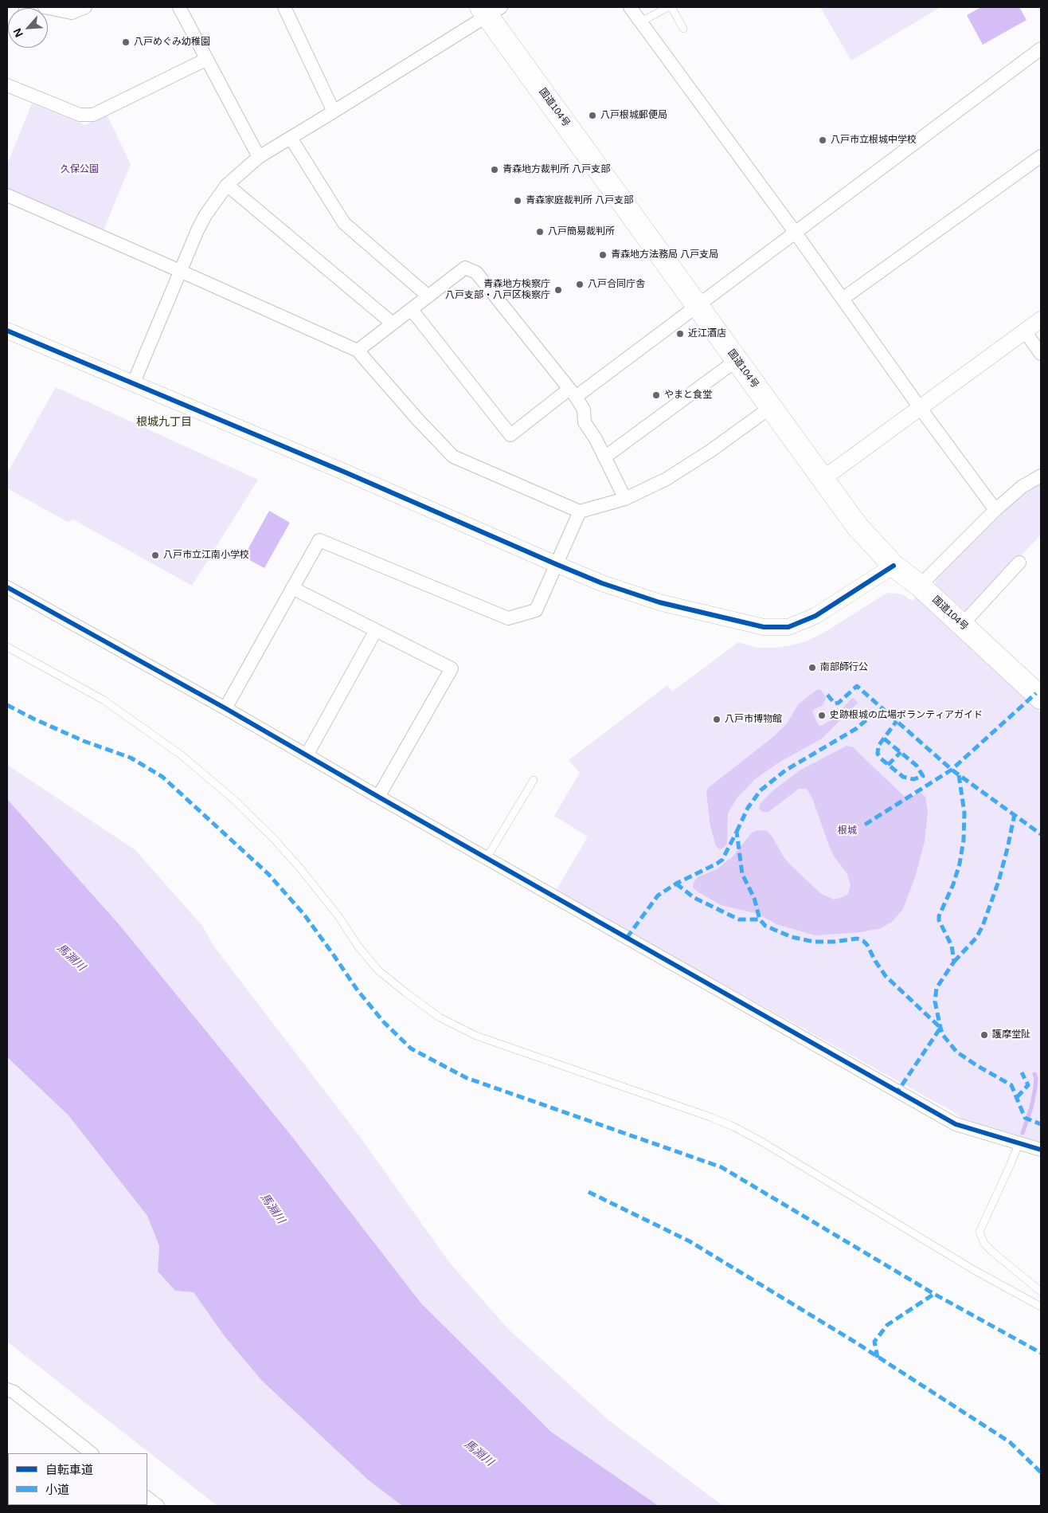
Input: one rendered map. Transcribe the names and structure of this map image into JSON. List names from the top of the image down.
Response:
{
  "streets": {
    "highway": ["国道104号"]
  },
  "districts": ["根城九丁目"],
  "water": ["馬淵川"],
  "parks": ["久保公園", "根城"],
  "places": [
    "八戸めぐみ幼稚園",
    "八戸根城郵便局",
    "八戸市立根城中学校",
    "青森地方裁判所 八戸支部",
    "青森家庭裁判所 八戸支部",
    "八戸簡易裁判所",
    "青森地方法務局 八戸支局",
    "八戸合同庁舎",
    "青森地方検察庁 八戸支部・八戸区検察庁",
    "近江酒店",
    "やまと食堂",
    "八戸市立江南小学校",
    "南部師行公",
    "史跡根城の広場ボランティアガイド",
    "八戸市博物館",
    "護摩堂阯"
  ],
  "legend": ["自転車道", "小道"],
  "north": "bottom left"
}
